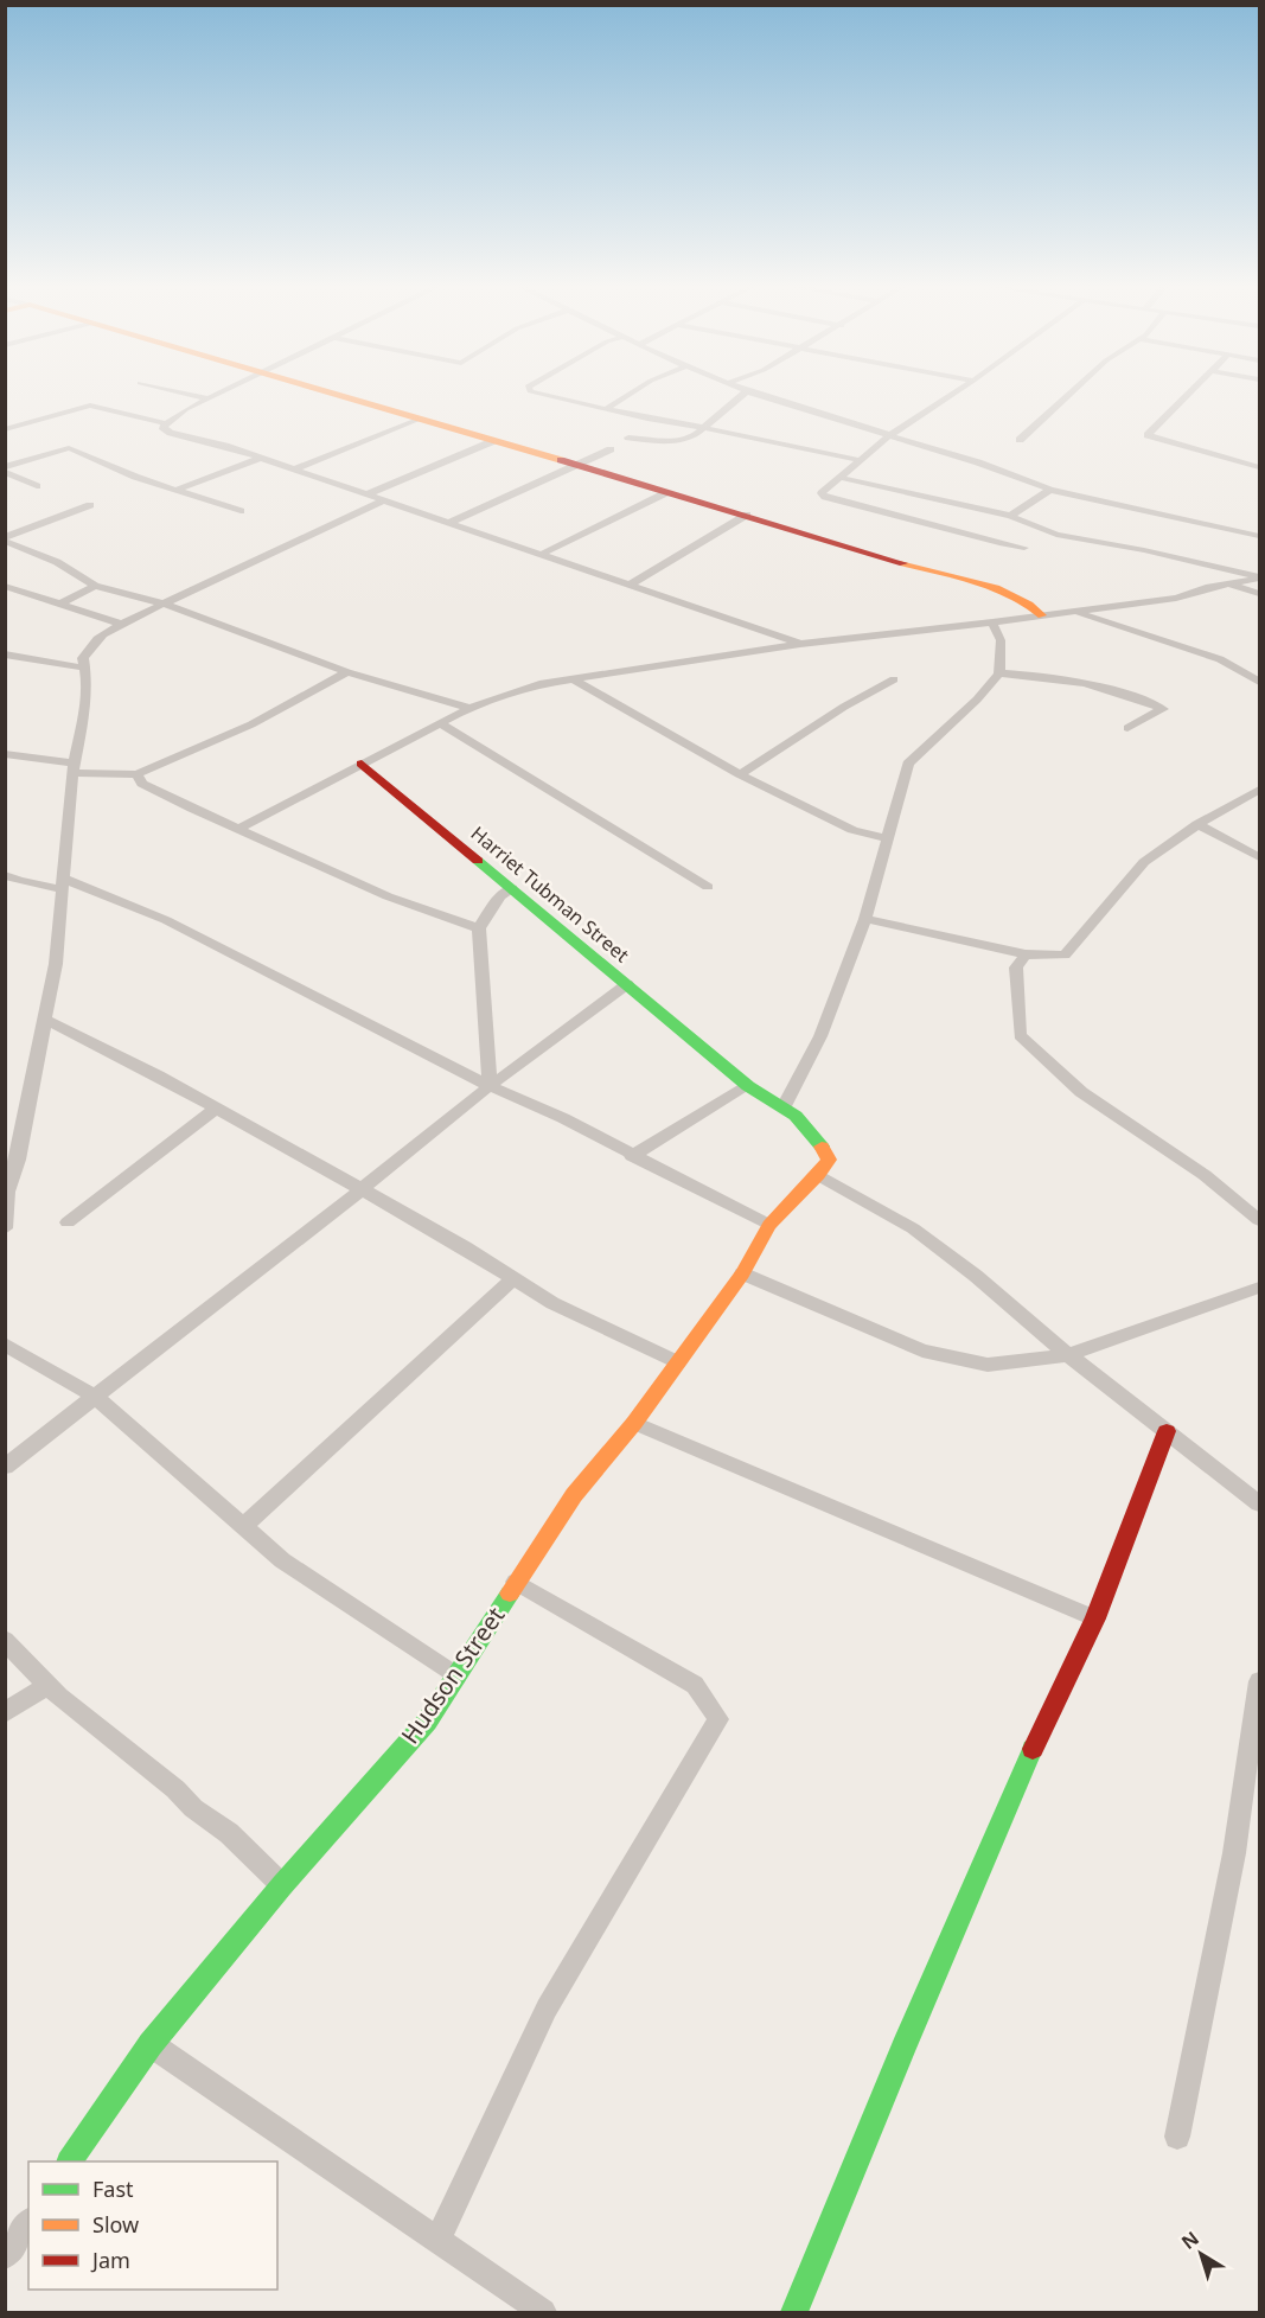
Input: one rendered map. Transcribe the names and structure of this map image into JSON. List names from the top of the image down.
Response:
{
  "streets": {
    "street": ["Harriet Tubman Street", "Hudson Street"]
  },
  "crossings": [
    ["Harriet Tubman Street", "Hudson Street"]
  ],
  "legend": ["Fast", "Slow", "Jam"],
  "north": "top left"
}
